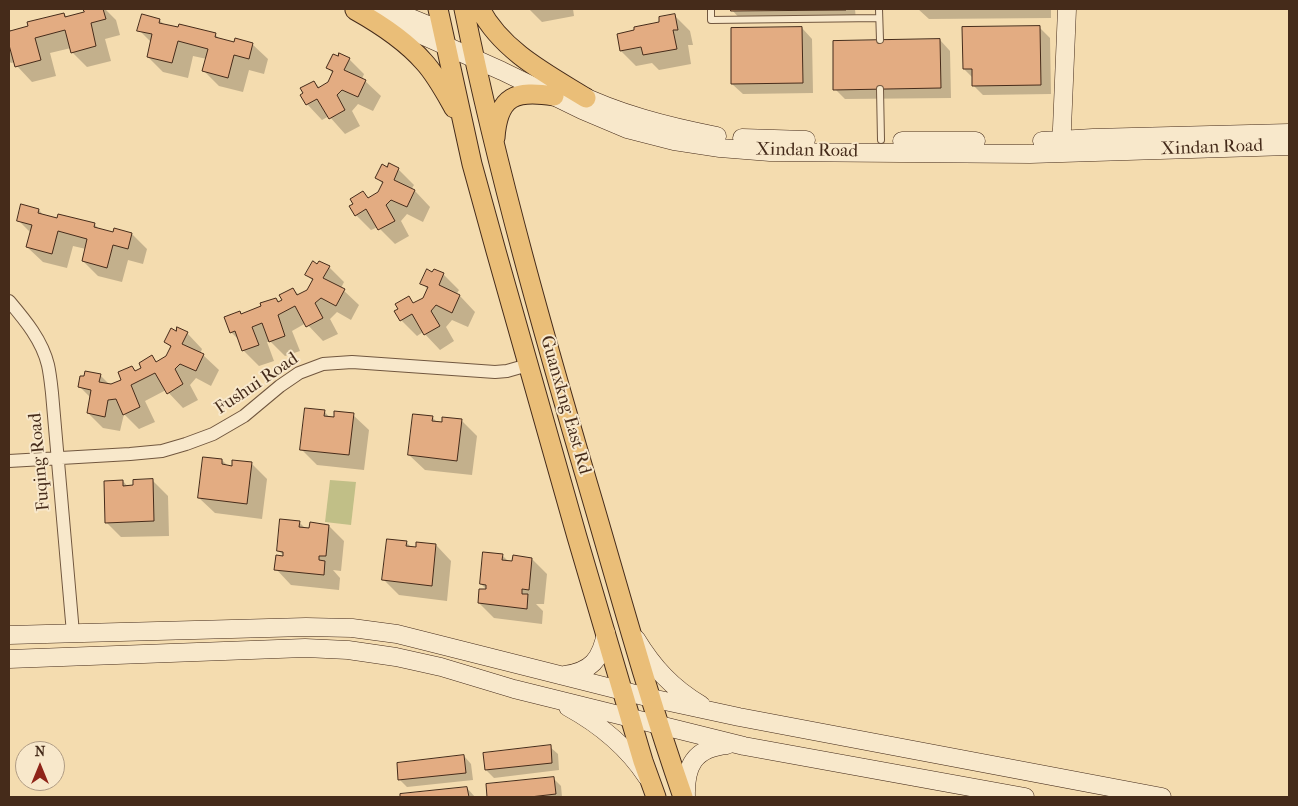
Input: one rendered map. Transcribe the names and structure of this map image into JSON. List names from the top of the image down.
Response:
{
  "streets": {
    "main road": ["Guanxkng East Rd"],
    "street": ["Xindan Road", "Fushui Road", "Fuqing Road"]
  },
  "crossings": [
    ["Xindan Road", "Guanxkng East Rd"],
    ["Fushui Road", "Guanxkng East Rd"],
    ["Fushui Road", "Fuqing Road"]
  ],
  "north": "top"
}
